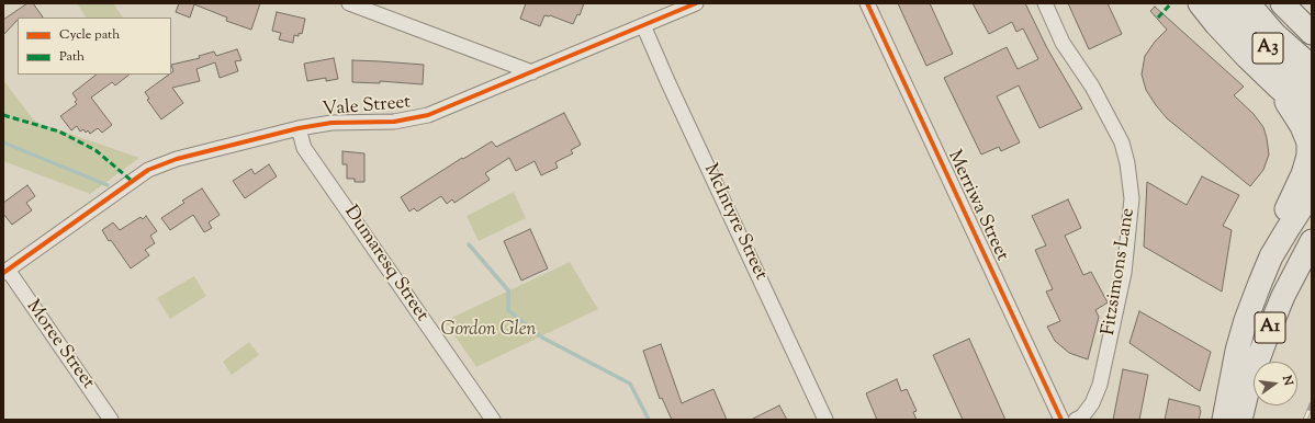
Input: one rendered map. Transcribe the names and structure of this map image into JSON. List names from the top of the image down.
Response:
{
  "streets": {
    "highway": ["A3", "A1"],
    "street": [
      "Vale Street",
      "Merriwa Street",
      "McIntyre Street",
      "Dumaresq Street",
      "Fitzsimons Lane",
      "Moree Street"
    ]
  },
  "crossings": [
    ["Vale Street", "McIntyre Street"],
    ["Vale Street", "Dumaresq Street"],
    ["Vale Street", "Moree Street"]
  ],
  "parks": ["Gordon Glen"],
  "legend": ["Cycle path", "Path"],
  "north": "right"
}
